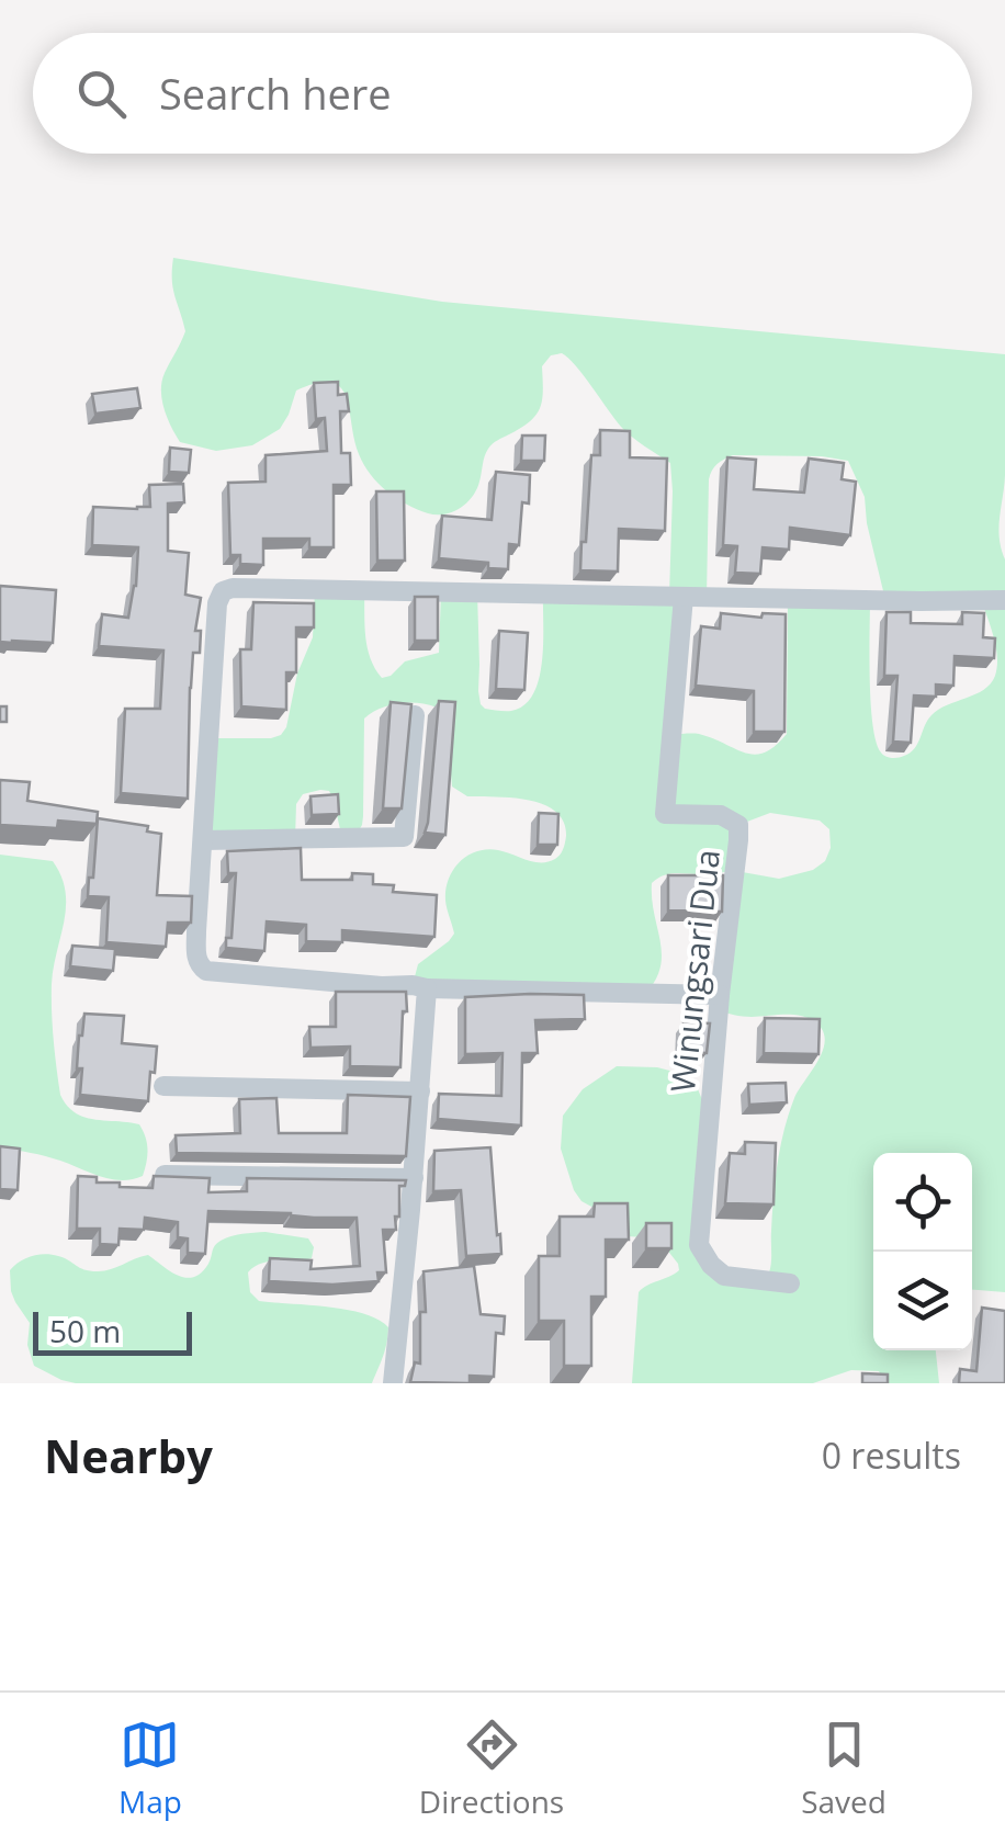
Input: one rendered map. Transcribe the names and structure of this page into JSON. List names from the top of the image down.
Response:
{
  "streets": {
    "street": ["Winungsari Dua"]
  },
  "scale_bar": "50 m",
  "page": {
    "search": "Search here",
    "scale": "50 m",
    "heading": ["Nearby", "0 results"],
    "nav": ["Map", "Directions", "Saved"]
  }
}
